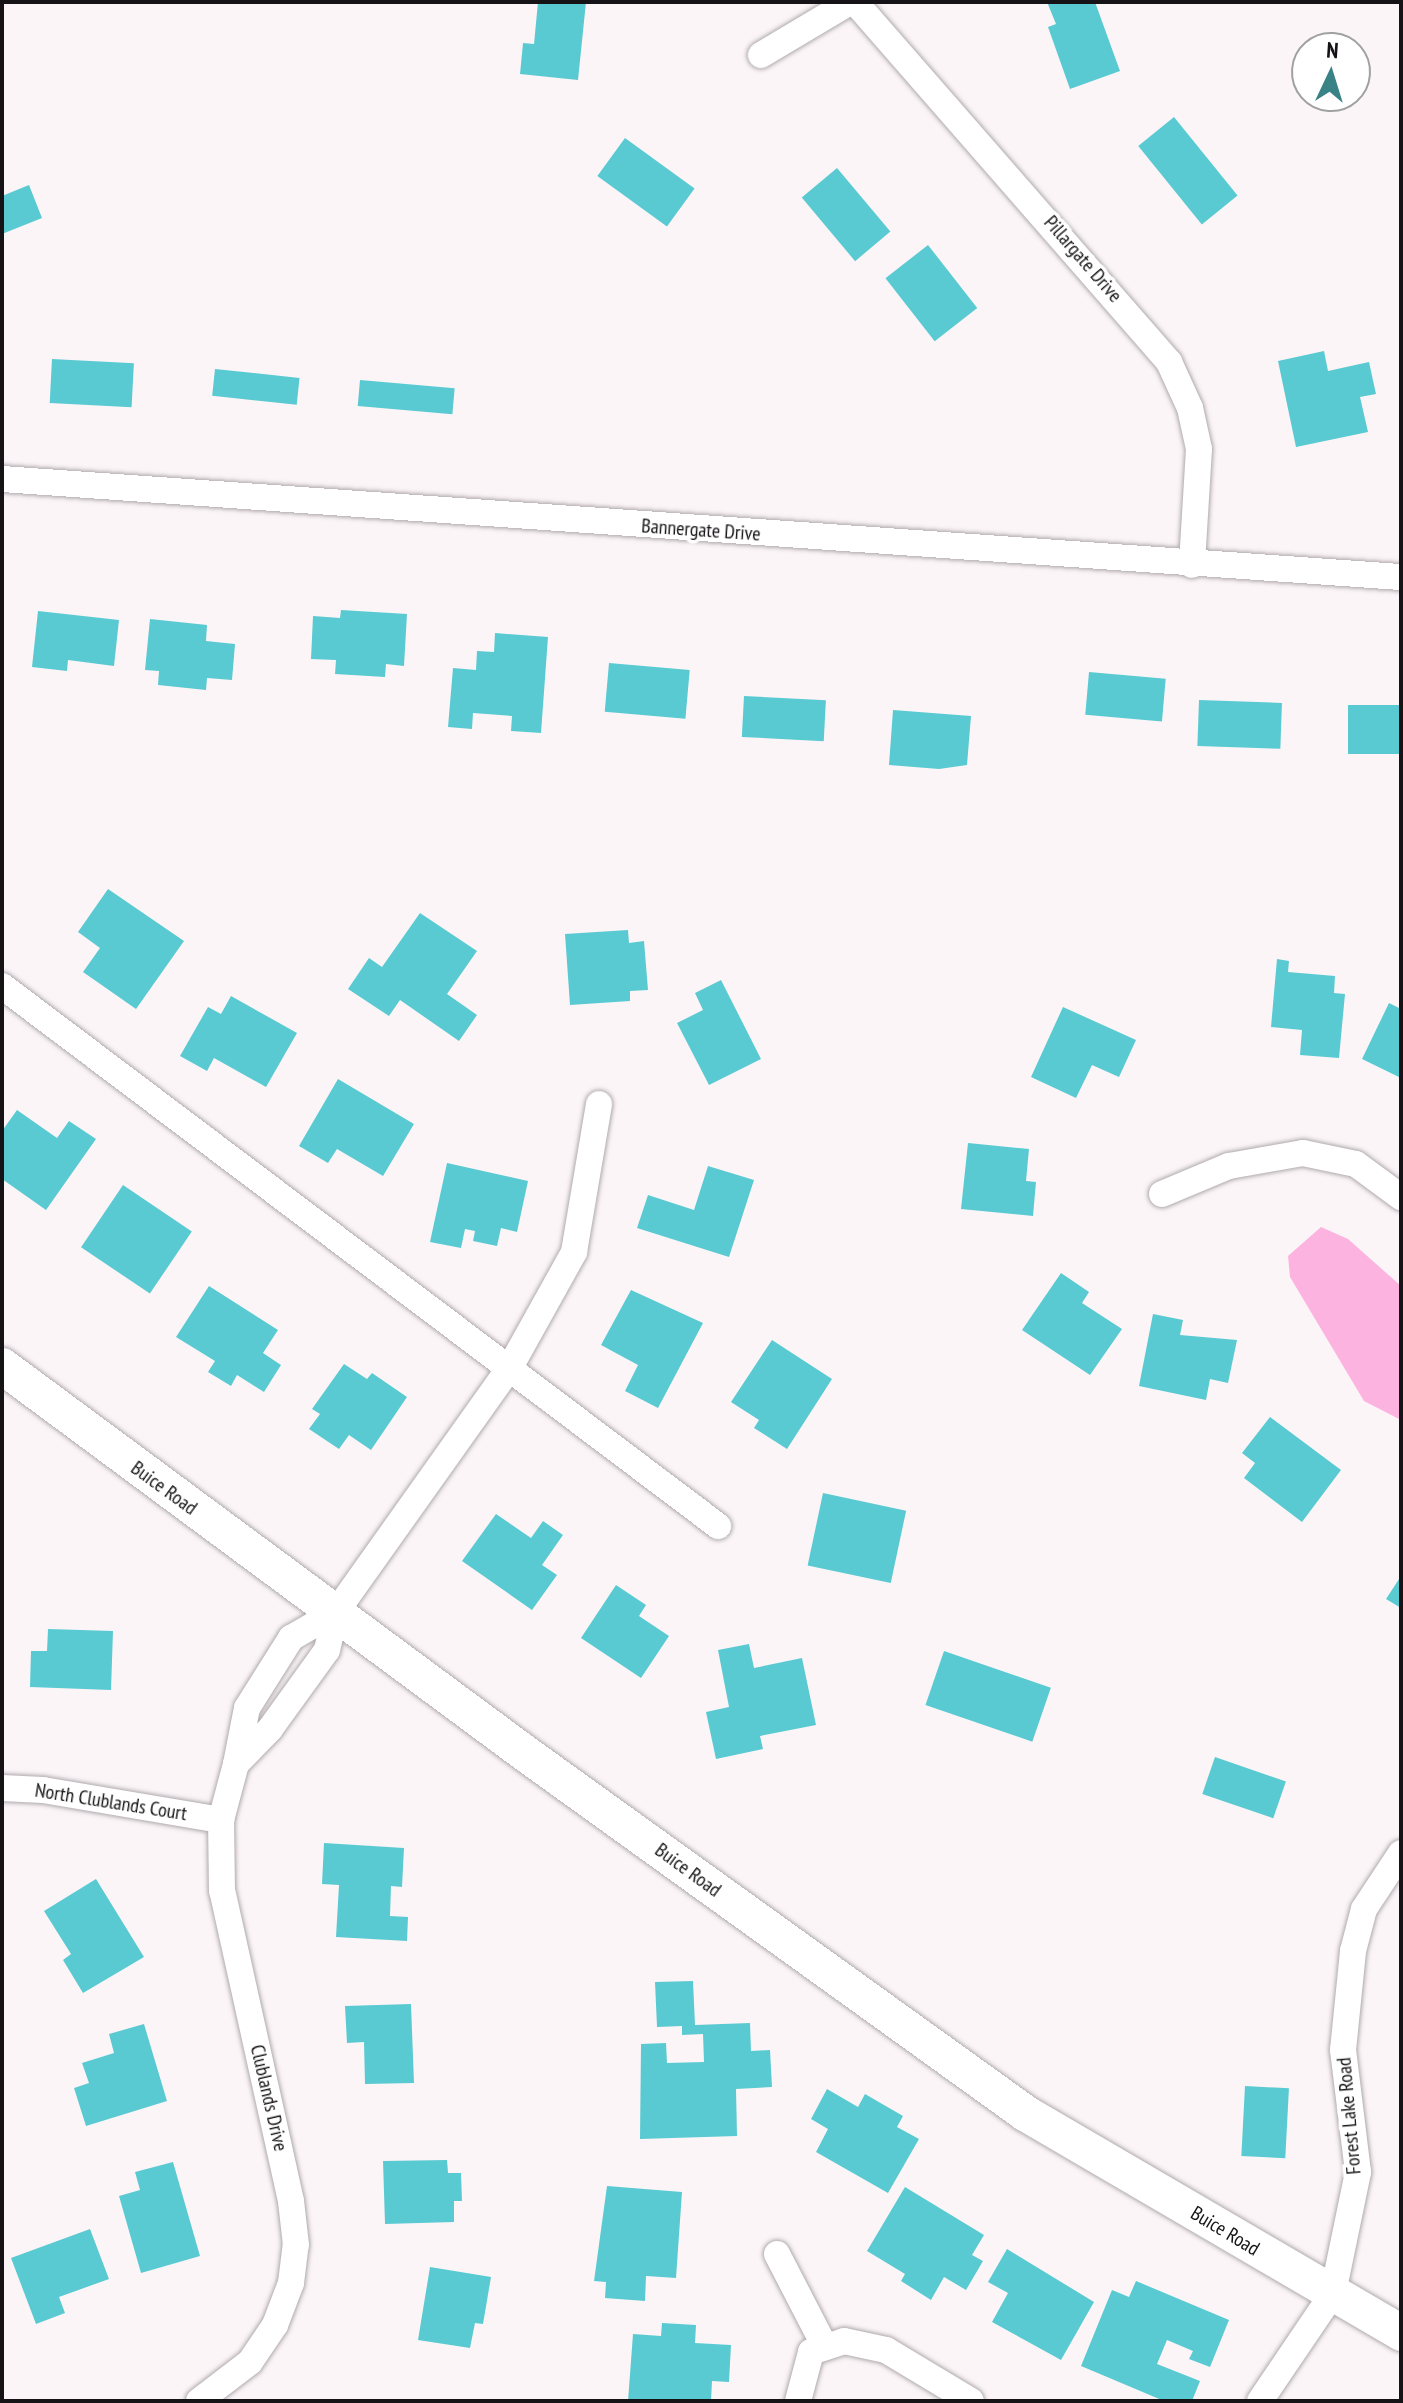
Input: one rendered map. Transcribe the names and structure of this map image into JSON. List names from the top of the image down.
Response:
{
  "streets": {
    "street": [
      "Pillargate Drive",
      "Bannergate Drive",
      "Buice Road",
      "North Clublands Court",
      "Clublands Drive",
      "Forest Lake Road"
    ]
  },
  "crossings": [
    ["Pillargate Drive", "Bannergate Drive"],
    ["Buice Road", "Clublands Drive"],
    ["Buice Road", "Forest Lake Road"],
    ["North Clublands Court", "Clublands Drive"]
  ],
  "north": "top"
}
